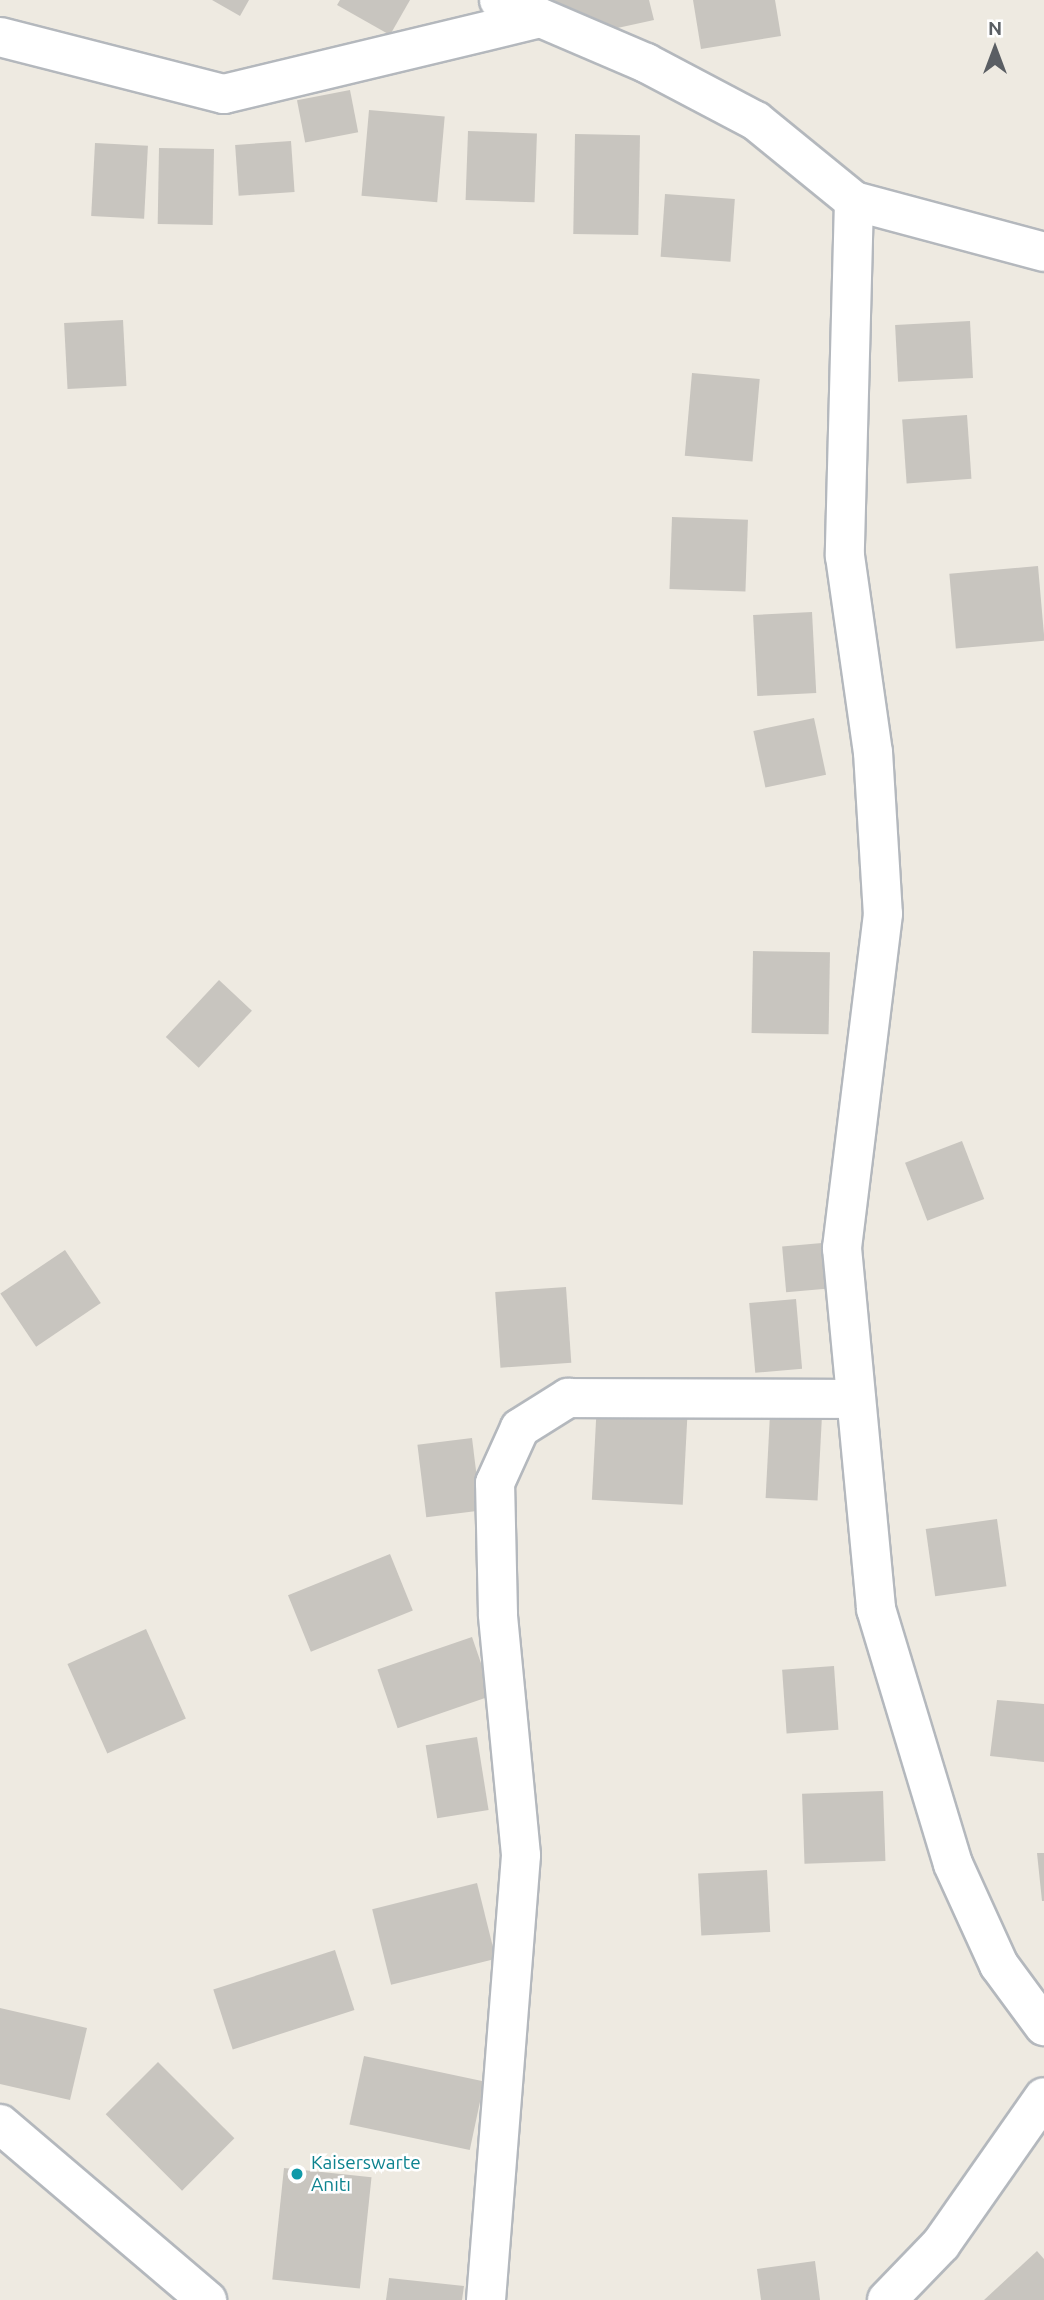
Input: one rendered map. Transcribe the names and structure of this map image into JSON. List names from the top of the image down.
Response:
{
  "places": ["Kaiserswarte Anıtı"],
  "north": "top"
}
